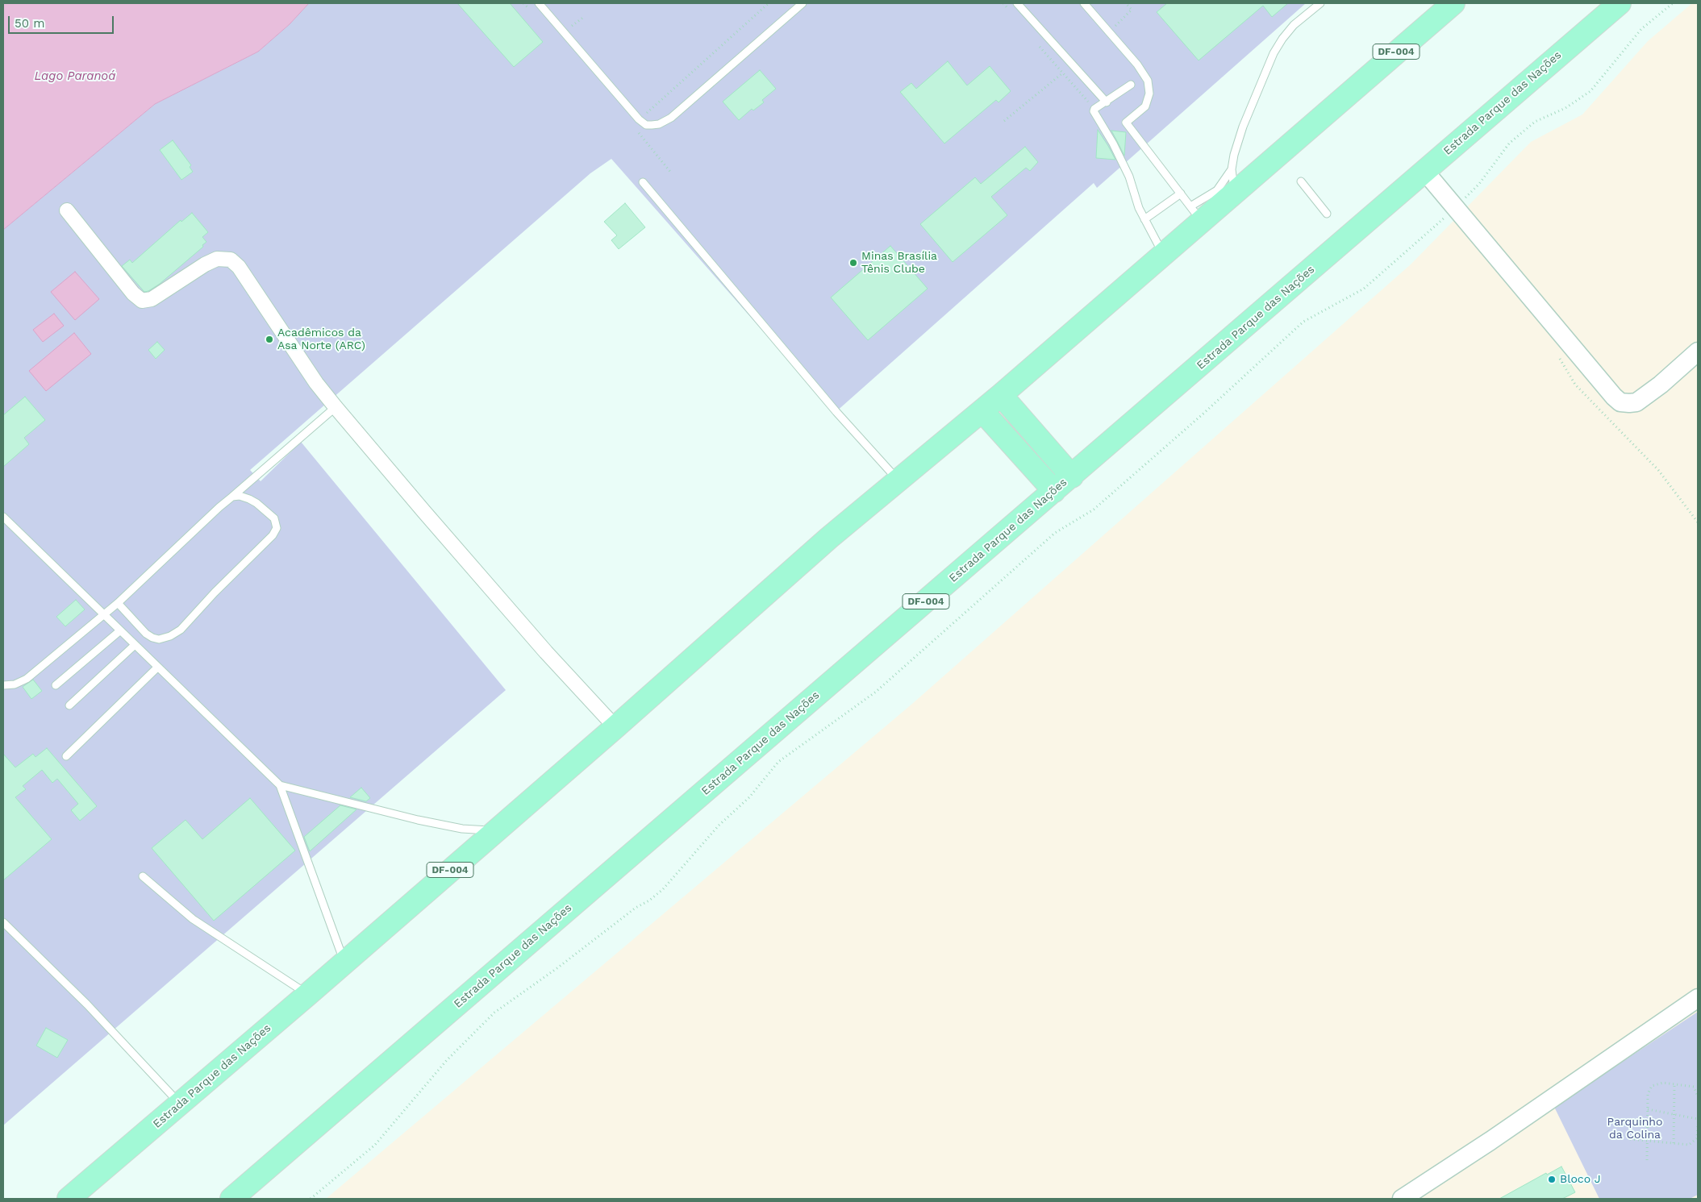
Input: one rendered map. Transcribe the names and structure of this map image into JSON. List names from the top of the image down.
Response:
{
  "streets": {
    "highway": ["DF-004", "Estrada Parque das Nações"]
  },
  "water": ["Lago Paranoá"],
  "parks": ["Parquinho da Colina"],
  "places": ["Minas Brasília Tênis Clube", "Acadêmicos da Asa Norte (ARC)", "Bloco J"],
  "scale_bar": "50 m"
}
